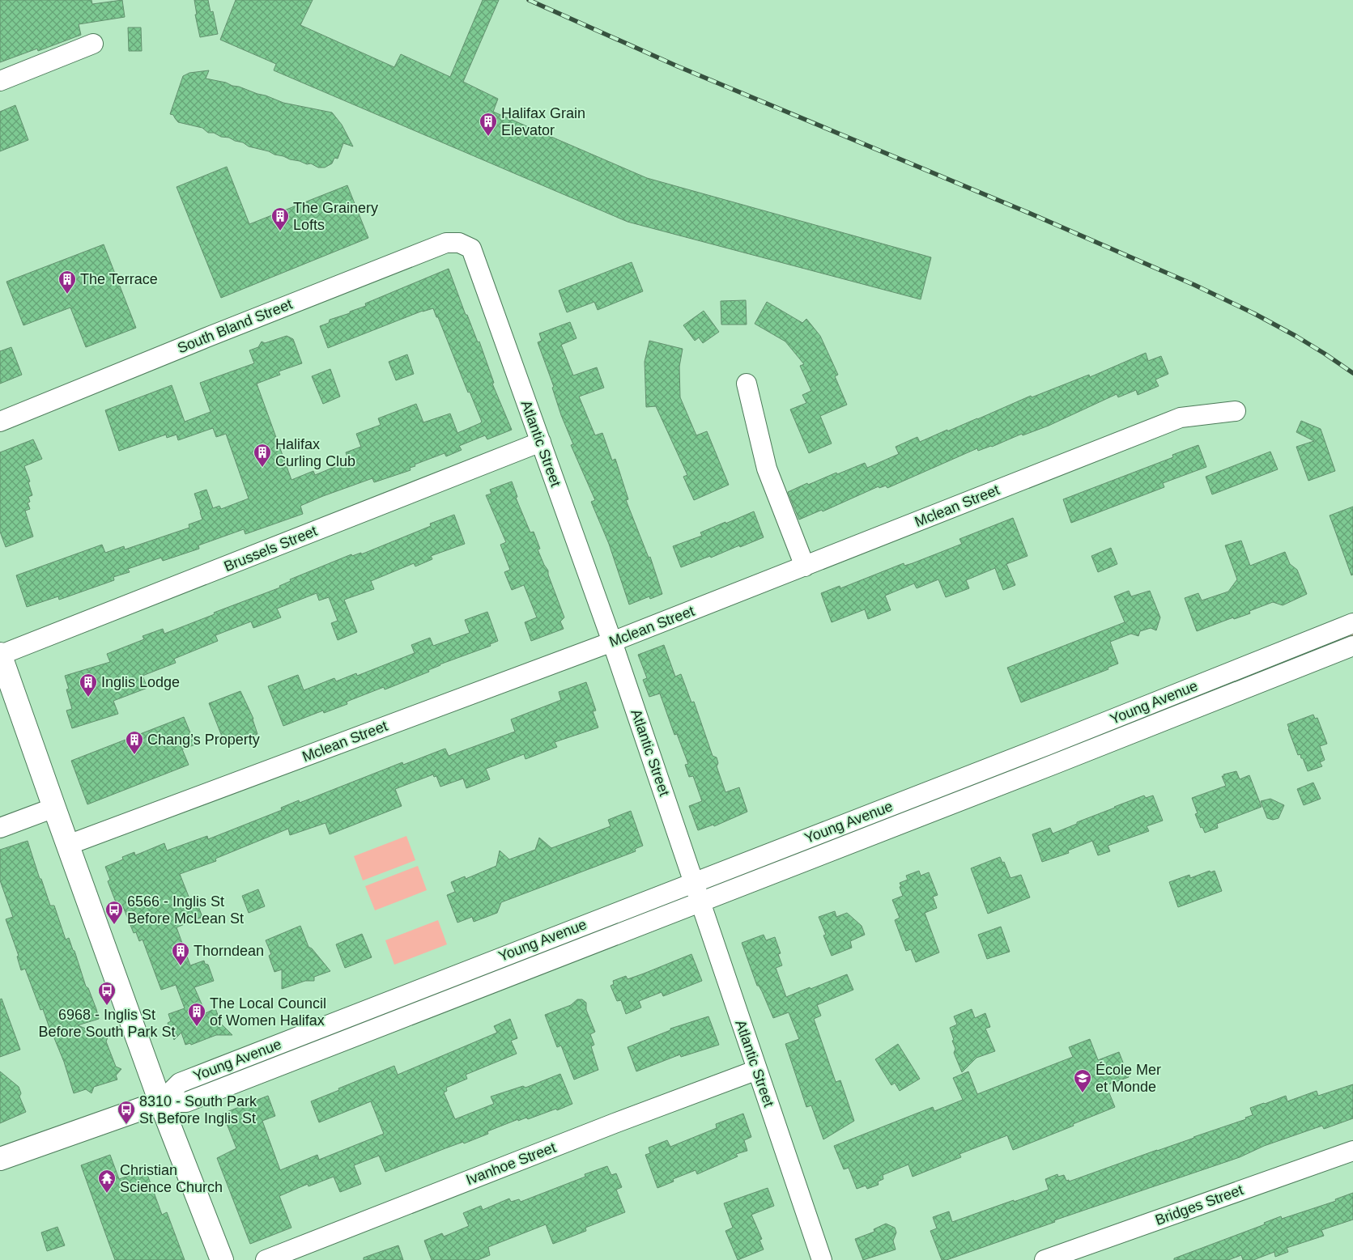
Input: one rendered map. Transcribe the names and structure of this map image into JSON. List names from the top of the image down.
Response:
{
  "streets": {
    "street": [
      "South Bland Street",
      "Atlantic Street",
      "Mclean Street",
      "Brussels Street",
      "Young Avenue",
      "Ivanhoe Street",
      "Bridges Street"
    ]
  },
  "crossings": [
    ["South Bland Street", "Atlantic Street"],
    ["Atlantic Street", "Mclean Street"],
    ["Atlantic Street", "Brussels Street"],
    ["Atlantic Street", "Young Avenue"],
    ["Atlantic Street", "Ivanhoe Street"]
  ],
  "places": {
    "building": [
      "Halifax Grain Elevator",
      "The Grainery Lofts",
      "The Terrace",
      "Halifax Curling Club",
      "Inglis Lodge",
      "Chang’s Property",
      "Thorndean",
      "The Local Council of Women Halifax"
    ],
    "bus stop": ["6566 - Inglis St Before McLean St", "6968 - Inglis St Before South Park St", "8310 - South Park St Before Inglis St"],
    "school or university": ["École Mer et Monde"],
    "temple": ["Christian Science Church"]
  }
}
